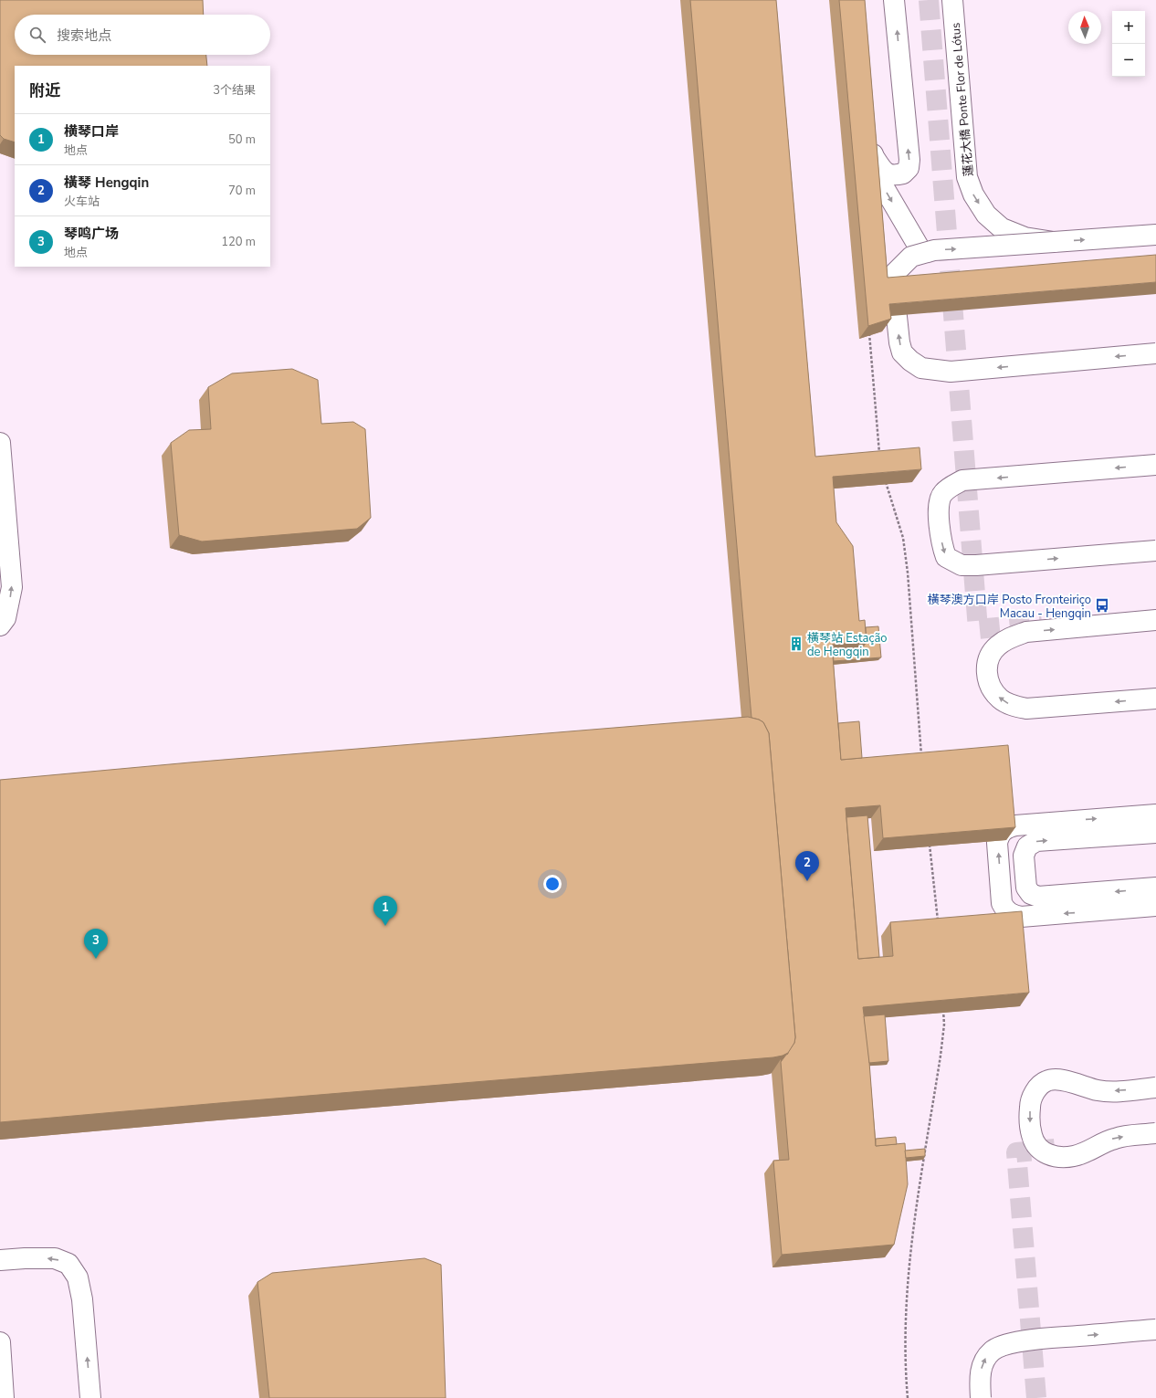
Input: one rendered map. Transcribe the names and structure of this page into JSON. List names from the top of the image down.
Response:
{
  "streets": {
    "main road": ["蓮花大橋 Ponte Flor de Lótus"]
  },
  "places": {
    "bus stop": ["橫琴澳方口岸 Posto Fronteiriço Macau - Hengqin"],
    "building": ["橫琴站 Estação de Hengqin"]
  },
  "north": "top",
  "page": {
    "map_buttons": ["+", "−"],
    "search": "搜索地点",
    "heading": ["附近", "3个结果"],
    "list": [
      {
        "mark": "1",
        "name": "横琴口岸",
        "note": "地点",
        "value": "50 m"
      },
      {
        "mark": "2",
        "name": "橫琴 Hengqin",
        "note": "火车站",
        "value": "70 m"
      },
      {
        "mark": "3",
        "name": "琴鸣广场",
        "note": "地点",
        "value": "120 m"
      }
    ],
    "pins": ["2", "1", "3"]
  }
}
